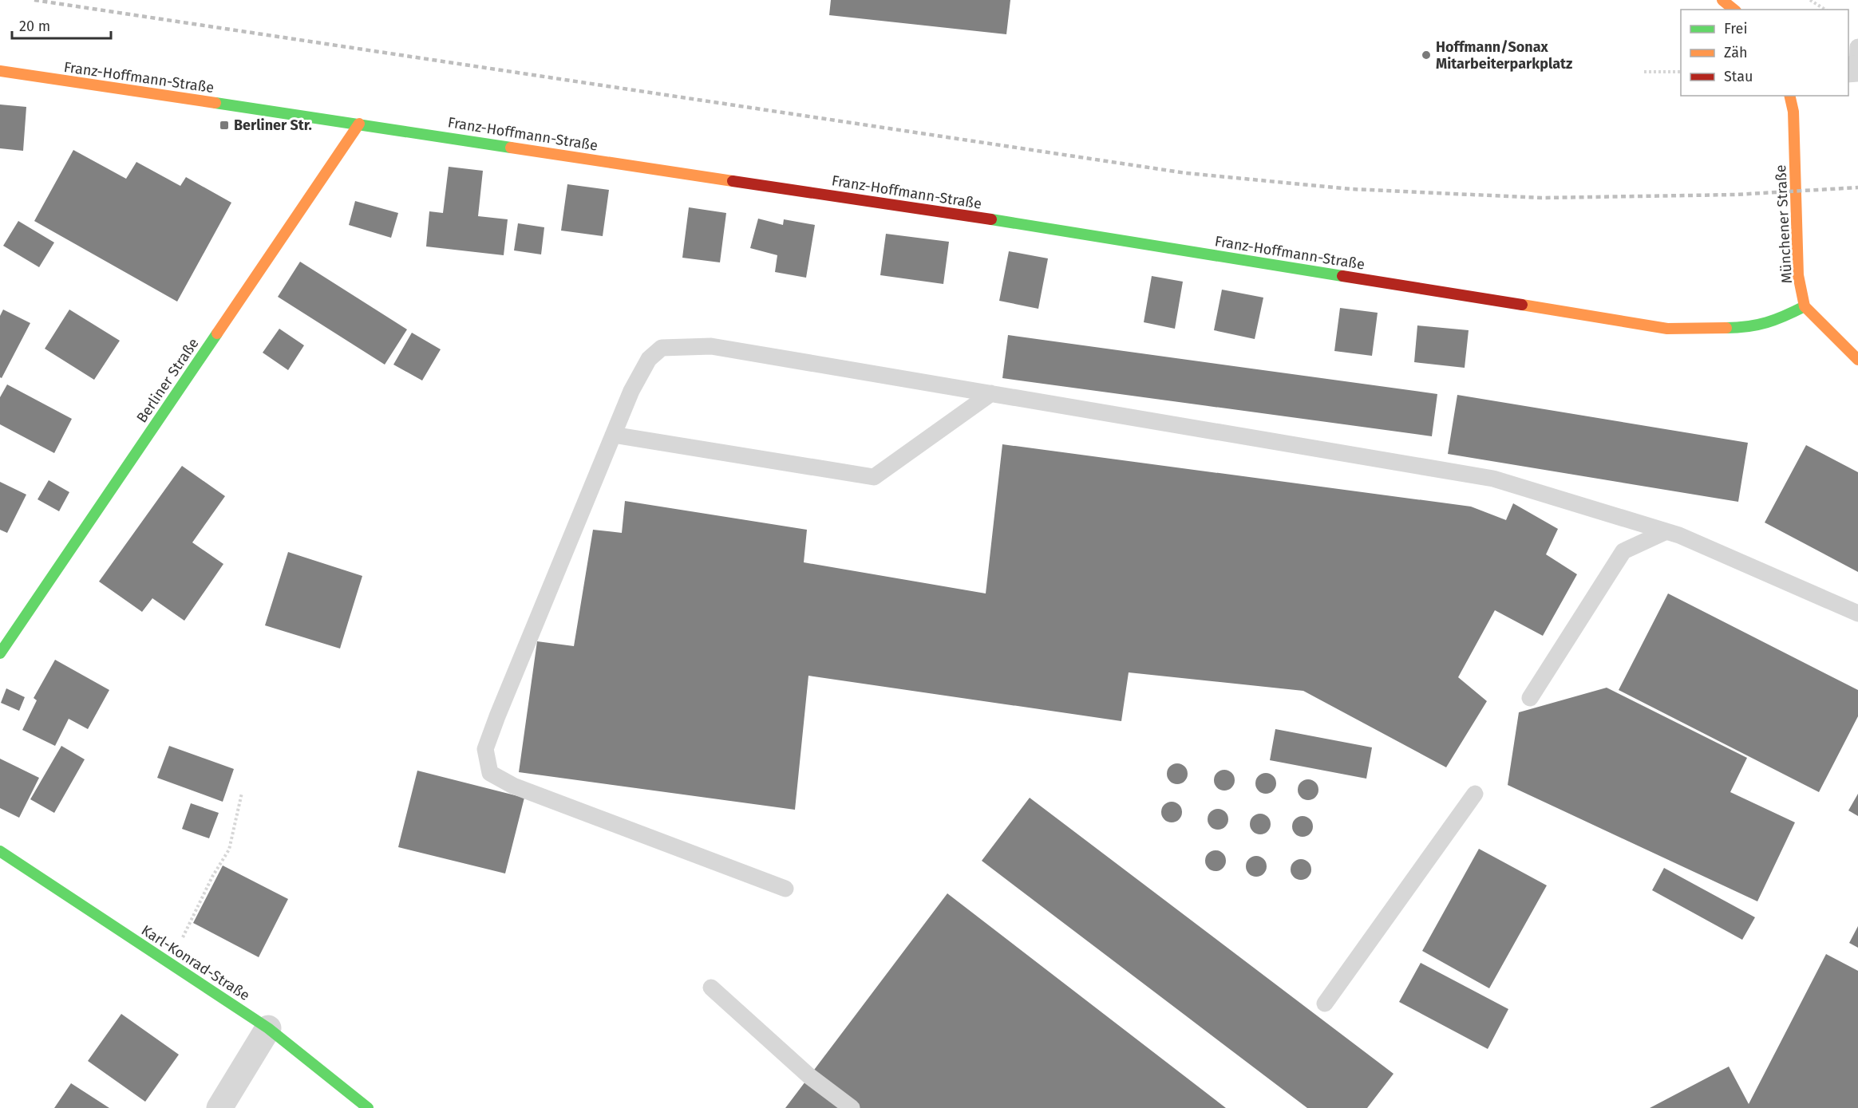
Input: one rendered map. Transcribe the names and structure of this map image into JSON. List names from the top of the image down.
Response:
{
  "streets": {
    "street": [
      "Franz-Hoffmann-Straße",
      "Münchener Straße",
      "Berliner Straße",
      "Karl-Konrad-Straße"
    ]
  },
  "crossings": [
    ["Franz-Hoffmann-Straße", "Münchener Straße"],
    ["Franz-Hoffmann-Straße", "Berliner Straße"]
  ],
  "places": {
    "other": ["Hoffmann/Sonax Mitarbeiterparkplatz"],
    "transit": ["Berliner Str."]
  },
  "legend": ["Frei", "Zäh", "Stau"],
  "scale_bar": "20 m"
}
